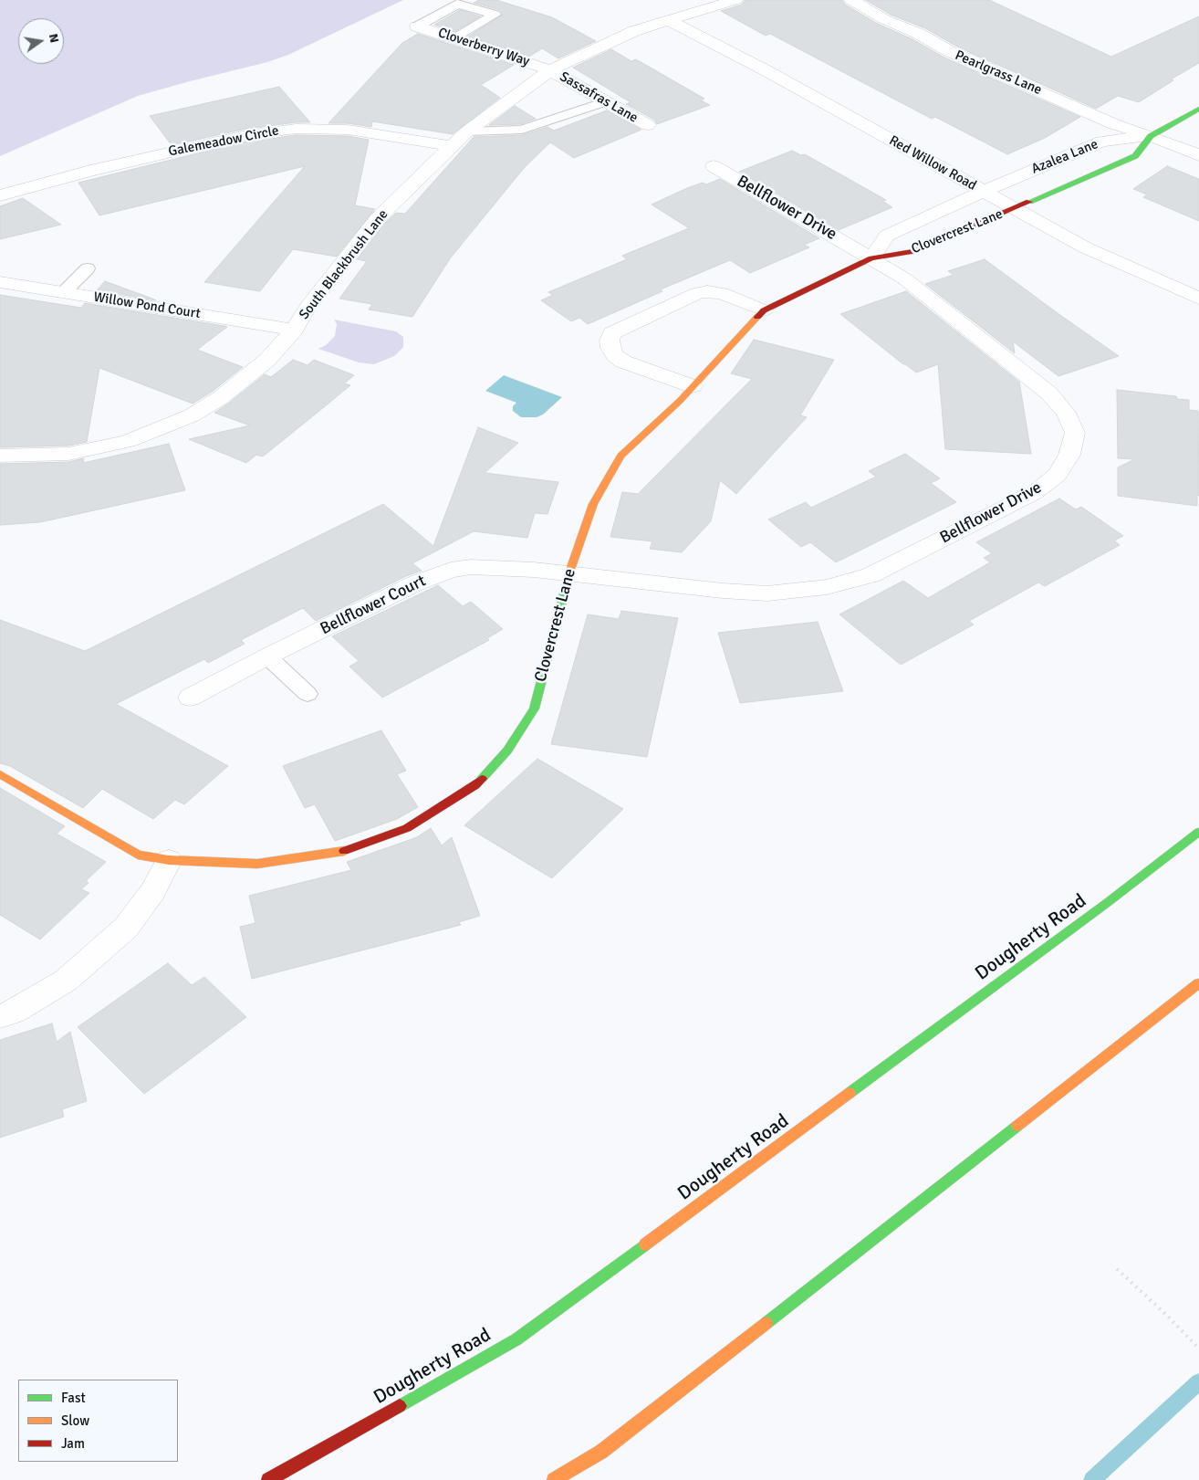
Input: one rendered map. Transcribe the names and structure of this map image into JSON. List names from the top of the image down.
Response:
{
  "streets": {
    "street": [
      "Cloverberry Way",
      "Pearlgrass Lane",
      "Sassafras Lane",
      "Galemeadow Circle",
      "Azalea Lane",
      "Red Willow Road",
      "Bellflower Drive",
      "Clovercrest Lane",
      "South Blackbrush Lane",
      "Willow Pond Court",
      "Bellflower Court",
      "Dougherty Road"
    ]
  },
  "crossings": [
    ["Cloverberry Way", "Sassafras Lane"],
    ["Cloverberry Way", "South Blackbrush Lane"],
    ["Pearlgrass Lane", "Azalea Lane"],
    ["Sassafras Lane", "South Blackbrush Lane"],
    ["Galemeadow Circle", "South Blackbrush Lane"],
    ["Azalea Lane", "Red Willow Road"],
    ["Azalea Lane", "Clovercrest Lane"],
    ["Red Willow Road", "Clovercrest Lane"],
    ["Red Willow Road", "South Blackbrush Lane"],
    ["Bellflower Drive", "Clovercrest Lane"],
    ["Bellflower Drive", "Bellflower Court"],
    ["Clovercrest Lane", "Bellflower Court"],
    ["South Blackbrush Lane", "Willow Pond Court"]
  ],
  "legend": ["Fast", "Slow", "Jam"],
  "north": "right"
}
